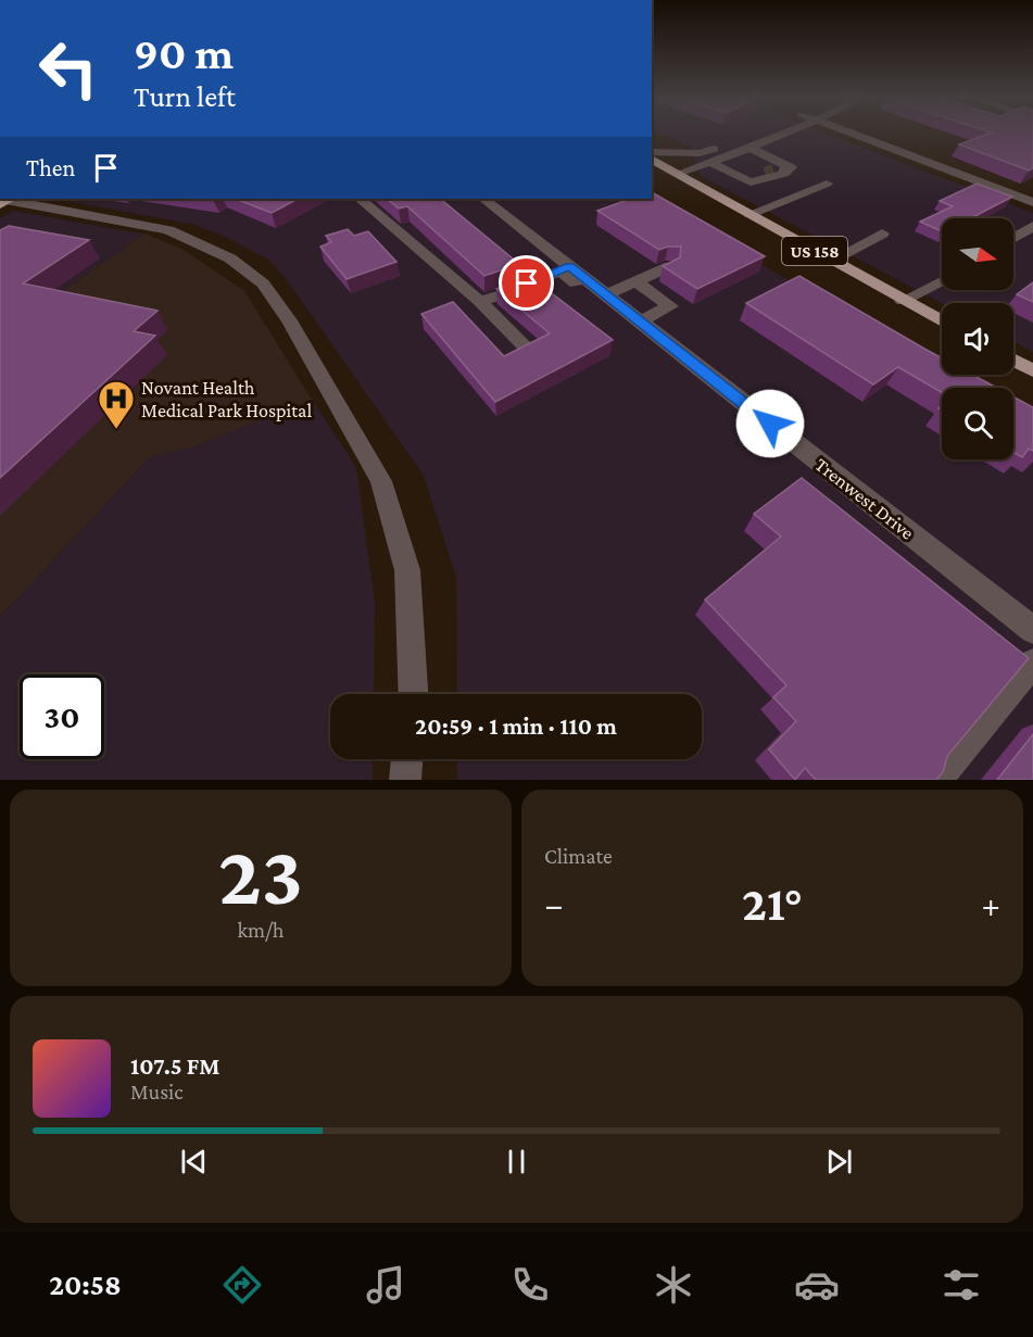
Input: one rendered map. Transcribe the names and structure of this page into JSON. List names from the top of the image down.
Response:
{
  "streets": {
    "main road": ["US 158"],
    "street": ["Trenwest Drive"]
  },
  "places": {
    "hospital": ["Novant Health Medical Park Hospital"]
  },
  "north": "right",
  "page": {
    "turn": ["90 m", "Turn left"],
    "then": "Then",
    "limit": "30",
    "trip": "20:59 · 1 min · 110 m",
    "tile": [
      ["23", "km/h"],
      "Climate"
    ],
    "heat": ["−", "21°", "+"],
    "song": ["107.5 FM", "Music"],
    "tabs": "20:58"
  }
}
